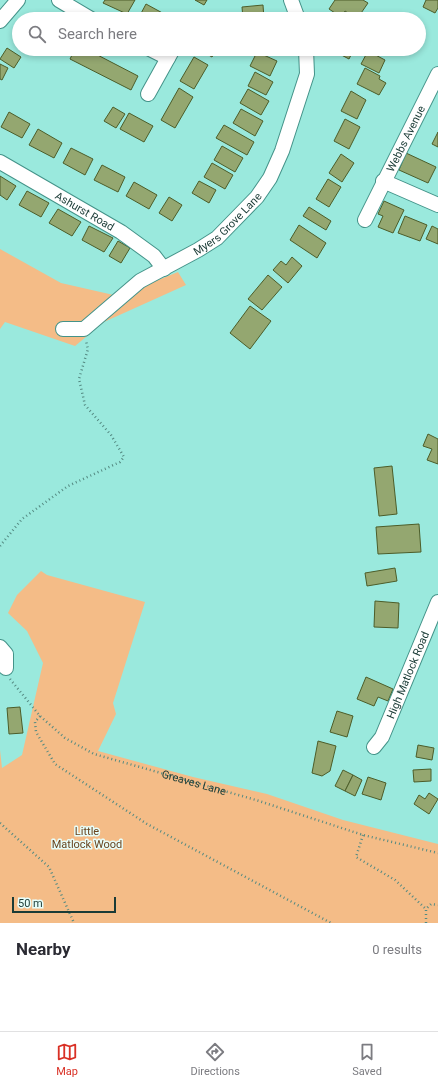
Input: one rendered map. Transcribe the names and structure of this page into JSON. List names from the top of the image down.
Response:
{
  "streets": {
    "street": [
      "Webbs Avenue",
      "Ashurst Road",
      "Myers Grove Lane",
      "High Matlock Road"
    ],
    "path": ["Greaves Lane"]
  },
  "crossings": [
    ["Ashurst Road", "Myers Grove Lane"]
  ],
  "parks": ["Little Matlock Wood"],
  "scale_bar": "50 m",
  "page": {
    "search": "Search here",
    "scale": "50 m",
    "heading": ["Nearby", "0 results"],
    "nav": ["Map", "Directions", "Saved"]
  }
}
